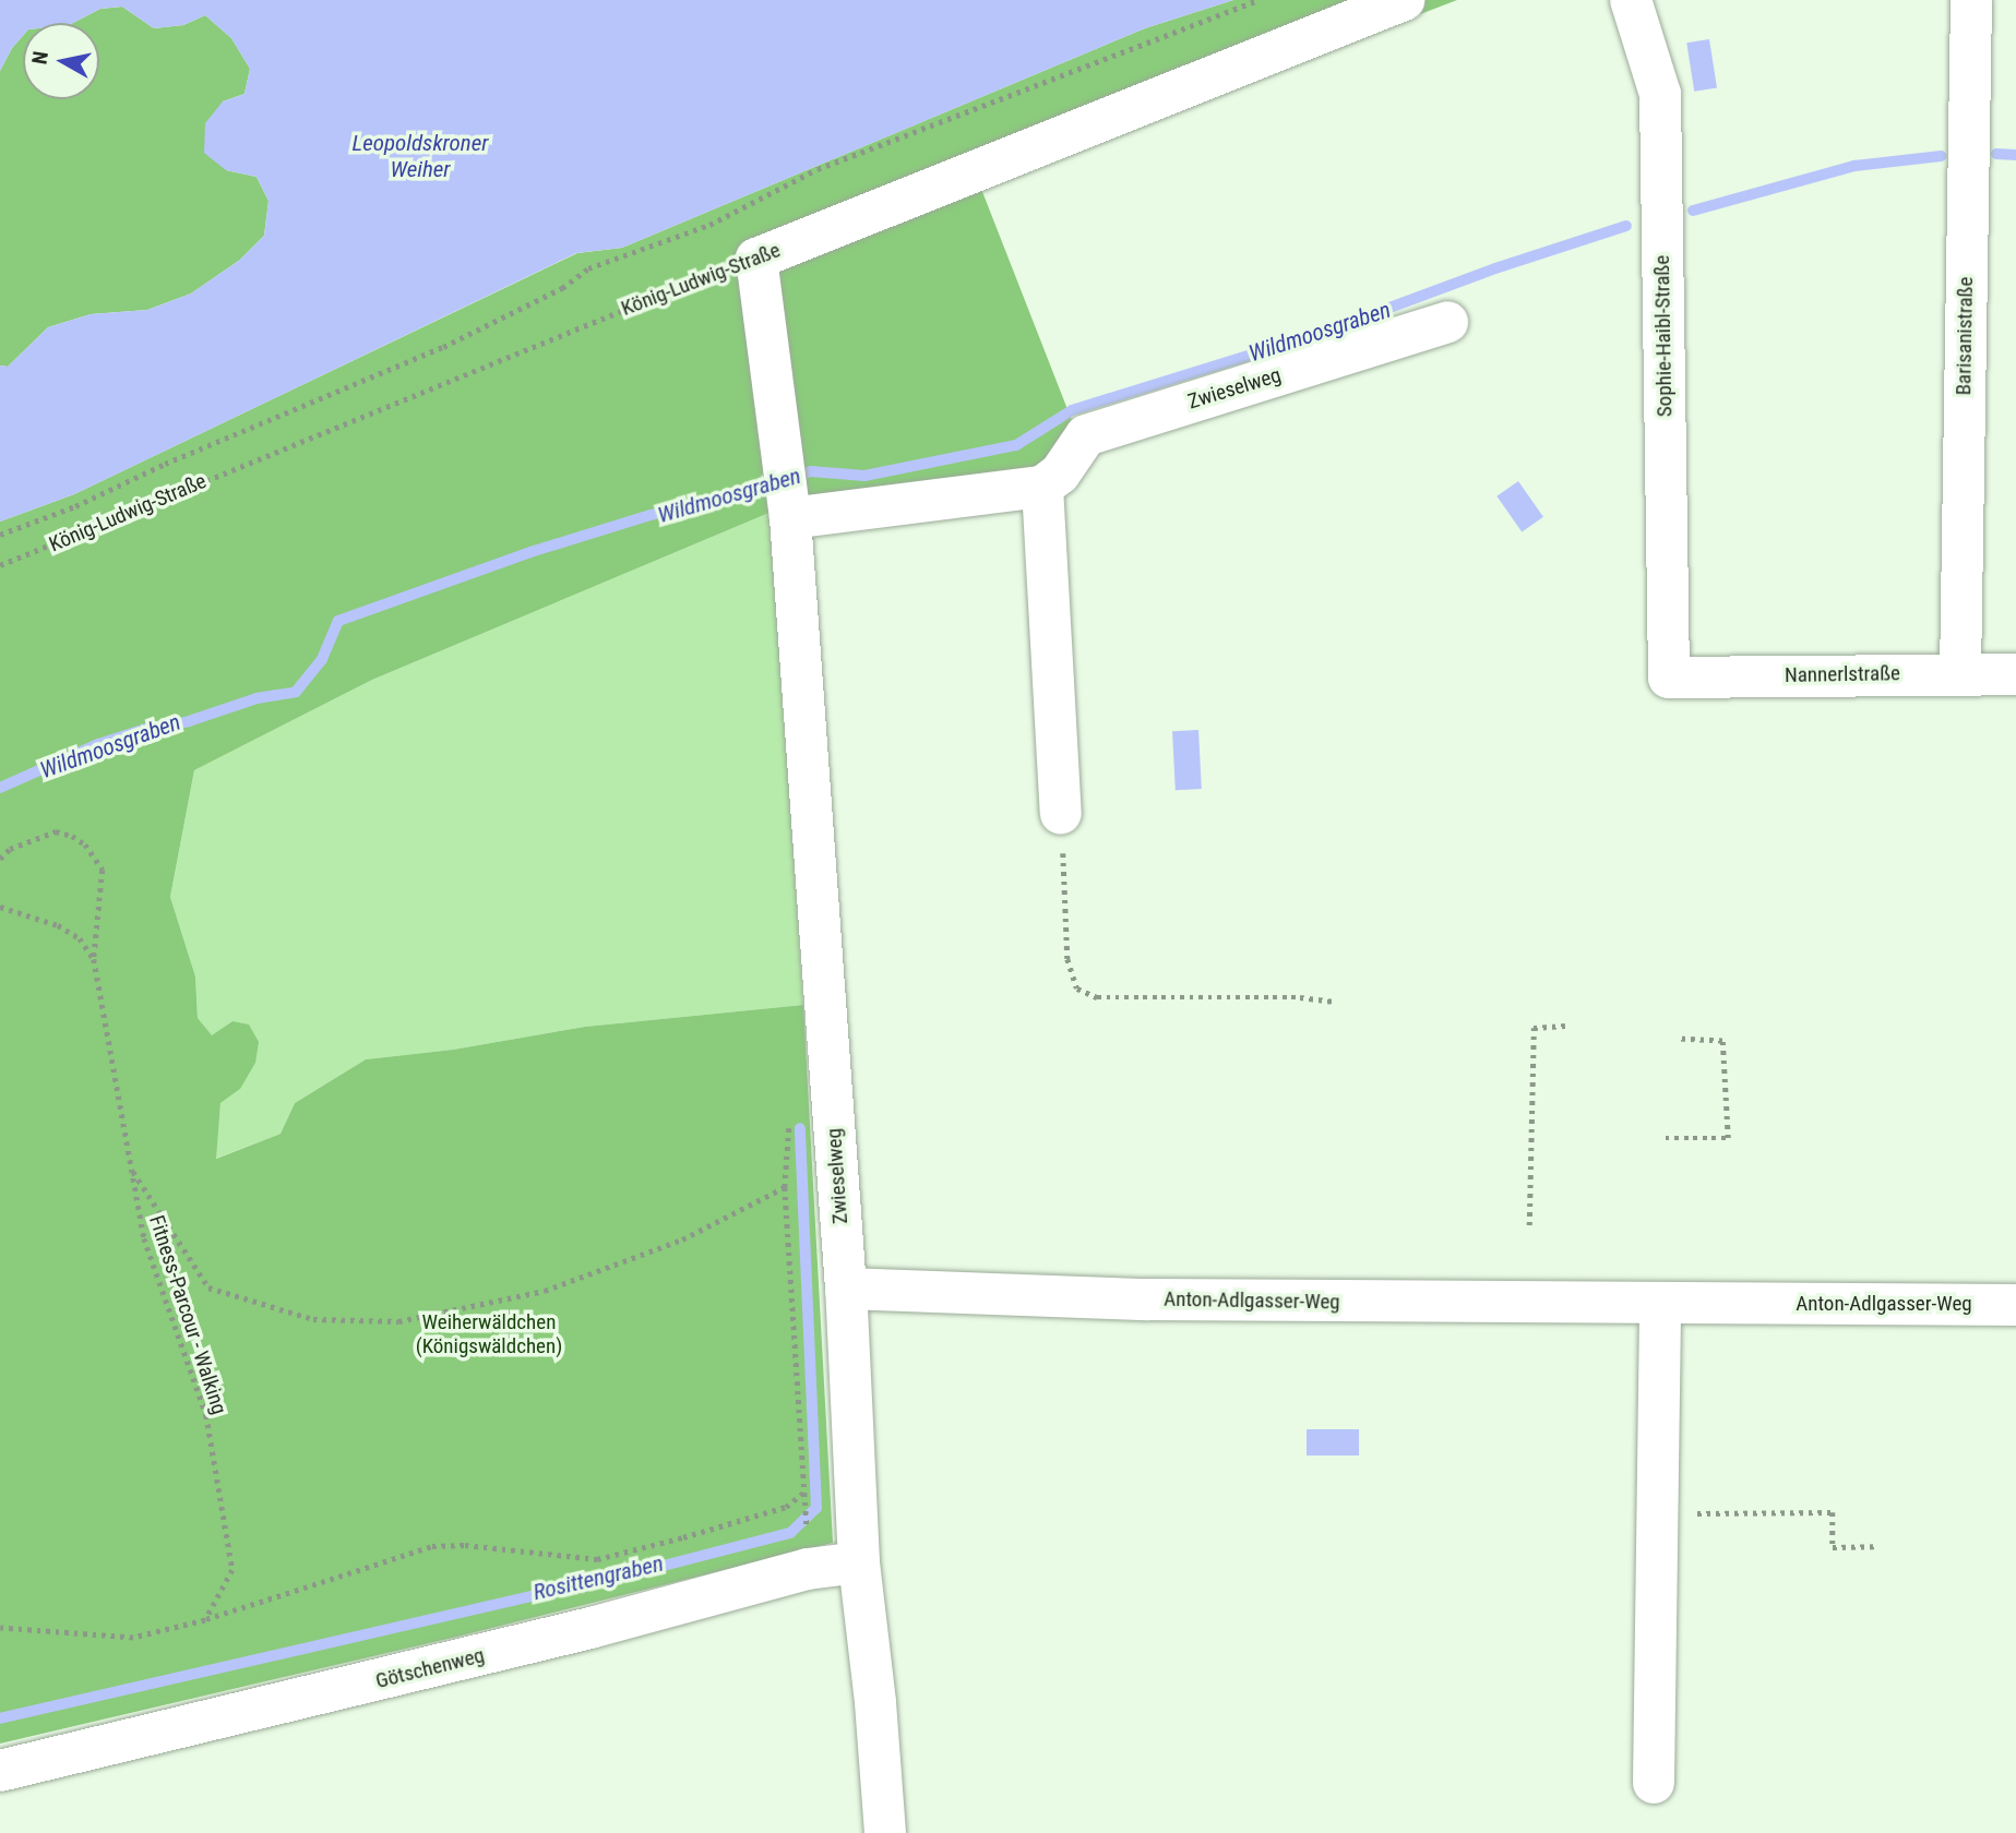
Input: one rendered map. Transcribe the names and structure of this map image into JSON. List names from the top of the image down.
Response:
{
  "streets": {
    "street": [
      "König-Ludwig-Straße",
      "Sophie-Haibl-Straße",
      "Barisanistraße",
      "Zwieselweg",
      "Nannerlstraße",
      "Anton-Adlgasser-Weg",
      "Götschenweg"
    ],
    "path": ["Fitness-Parcour - Walking"]
  },
  "crossings": [
    ["König-Ludwig-Straße", "Zwieselweg"],
    ["Sophie-Haibl-Straße", "Nannerlstraße"],
    ["Barisanistraße", "Nannerlstraße"],
    ["Zwieselweg", "Anton-Adlgasser-Weg"],
    ["Zwieselweg", "Götschenweg"]
  ],
  "water": ["Leopoldskroner Weiher", "Wildmoosgraben", "Rosittengraben"],
  "parks": ["Weiherwäldchen (Königswäldchen)"],
  "north": "left"
}
